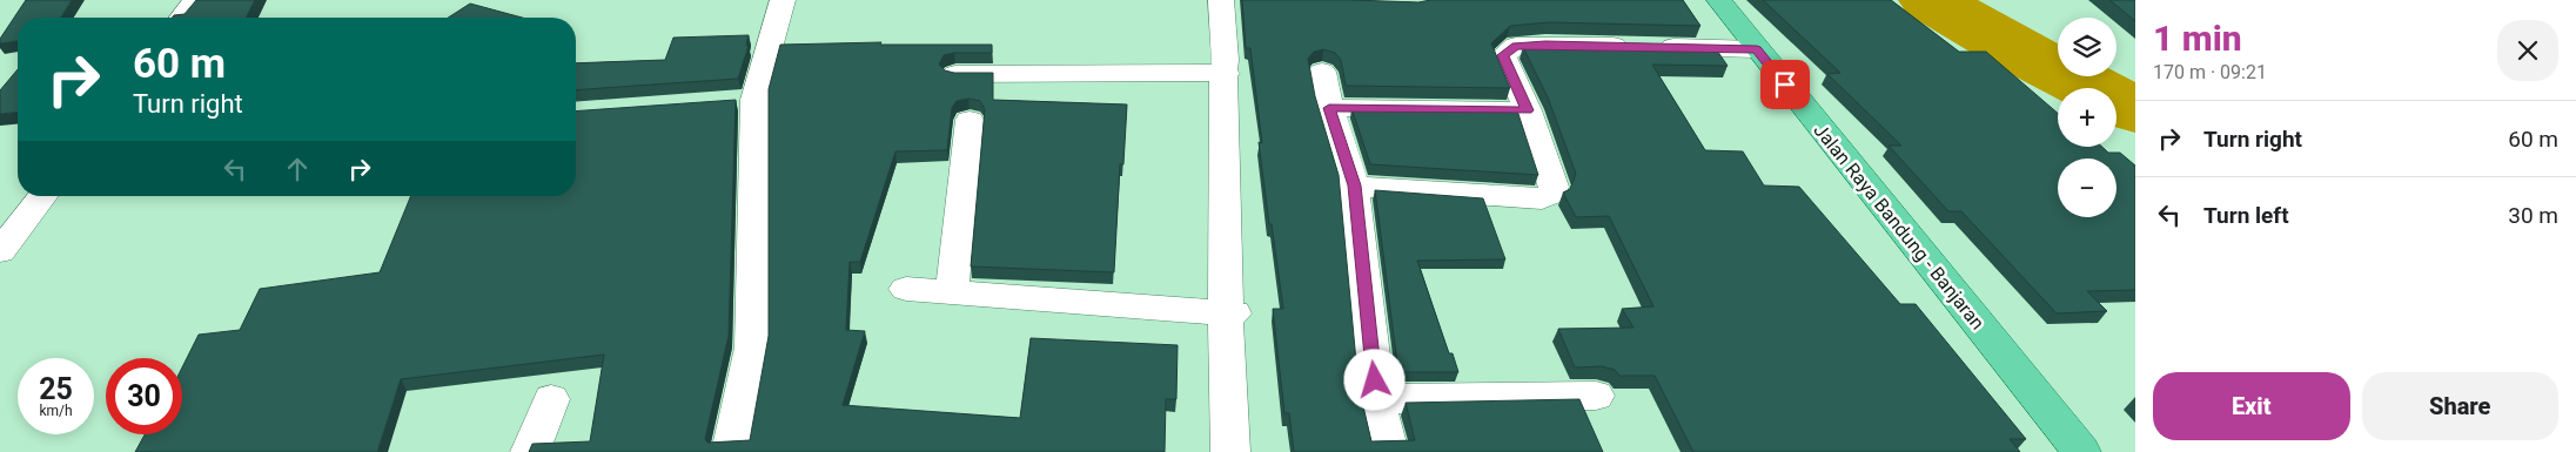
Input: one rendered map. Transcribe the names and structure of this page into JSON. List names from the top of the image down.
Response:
{
  "streets": {
    "main road": ["Jalan Raya Bandung - Banjaran"]
  },
  "page": {
    "heading": ["1 min", "170 m · 09:21"],
    "map_buttons": ["+", "−"],
    "turn": ["60 m", "Turn right"],
    "list": [
      {
        "name": "Turn right",
        "value": "60 m"
      },
      {
        "name": "Turn left",
        "value": "30 m"
      }
    ],
    "speed": "25 km/h",
    "limit": "30",
    "buttons": ["Exit", "Share"]
  }
}
